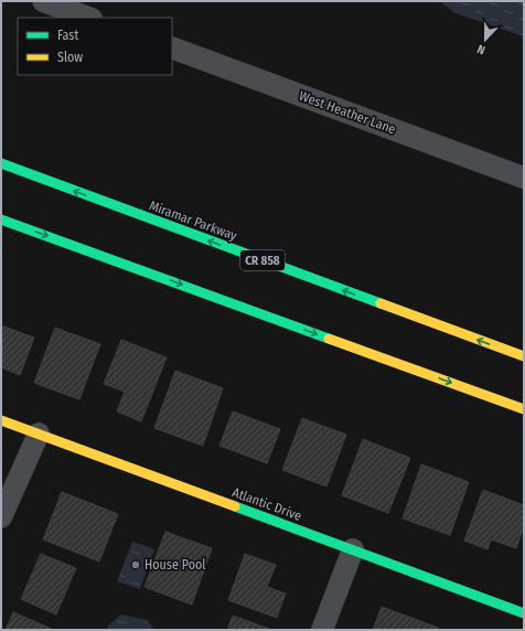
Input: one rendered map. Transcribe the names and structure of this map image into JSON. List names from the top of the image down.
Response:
{
  "streets": {
    "main road": ["Miramar Parkway", "CR 858", "Atlantic Drive"],
    "street": ["West Heather Lane"]
  },
  "places": ["House Pool"],
  "legend": ["Fast", "Slow"],
  "north": "bottom"
}
